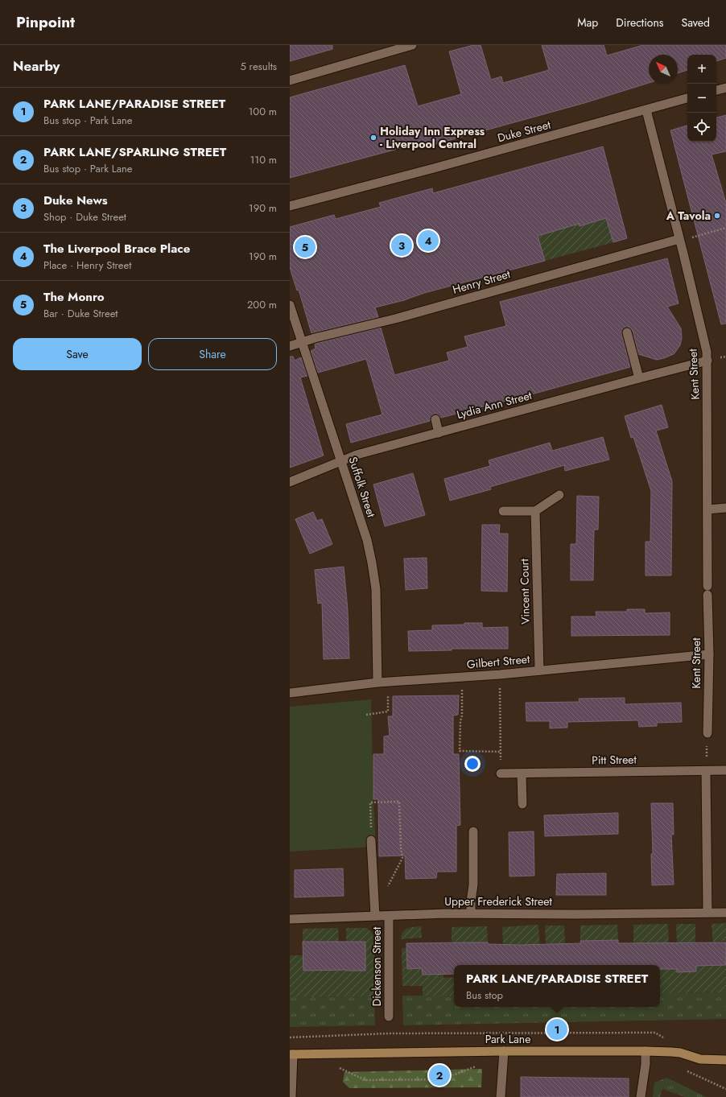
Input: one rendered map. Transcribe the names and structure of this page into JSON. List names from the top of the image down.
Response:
{
  "streets": {
    "main road": ["Park Lane"],
    "street": [
      "Duke Street",
      "Henry Street",
      "Kent Street",
      "Lydia Ann Street",
      "Suffolk Street",
      "Vincent Court",
      "Gilbert Street",
      "Pitt Street",
      "Upper Frederick Street",
      "Dickenson Street"
    ]
  },
  "crossings": [
    ["Duke Street", "Kent Street"],
    ["Henry Street", "Kent Street"],
    ["Henry Street", "Suffolk Street"],
    ["Kent Street", "Lydia Ann Street"],
    ["Kent Street", "Gilbert Street"],
    ["Lydia Ann Street", "Suffolk Street"],
    ["Suffolk Street", "Gilbert Street"],
    ["Vincent Court", "Gilbert Street"],
    ["Upper Frederick Street", "Dickenson Street"]
  ],
  "places": ["Holiday Inn Express - Liverpool Central", "A Tavola"],
  "north": "top left",
  "page": {
    "header": "Pinpoint",
    "nav": ["Map", "Directions", "Saved"],
    "heading": ["Nearby", "5 results"],
    "map_buttons": ["+", "−"],
    "list": [
      {
        "mark": "1",
        "name": "PARK LANE/PARADISE STREET",
        "note": "Bus stop · Park Lane",
        "value": "100 m"
      },
      {
        "mark": "2",
        "name": "PARK LANE/SPARLING STREET",
        "note": "Bus stop · Park Lane",
        "value": "110 m"
      },
      {
        "mark": "3",
        "name": "Duke News",
        "note": "Shop · Duke Street",
        "value": "190 m"
      },
      {
        "mark": "4",
        "name": "The Liverpool Brace Place",
        "note": "Place · Henry Street",
        "value": "190 m"
      },
      {
        "mark": "5",
        "name": "The Monro",
        "note": "Bar · Duke Street",
        "value": "200 m"
      }
    ],
    "pins": [
      "4",
      "3",
      "5",
      "1",
      "2"
    ],
    "buttons": ["Save", "Share"],
    "popup": ["PARK LANE/PARADISE STREET", "Bus stop"]
  }
}
